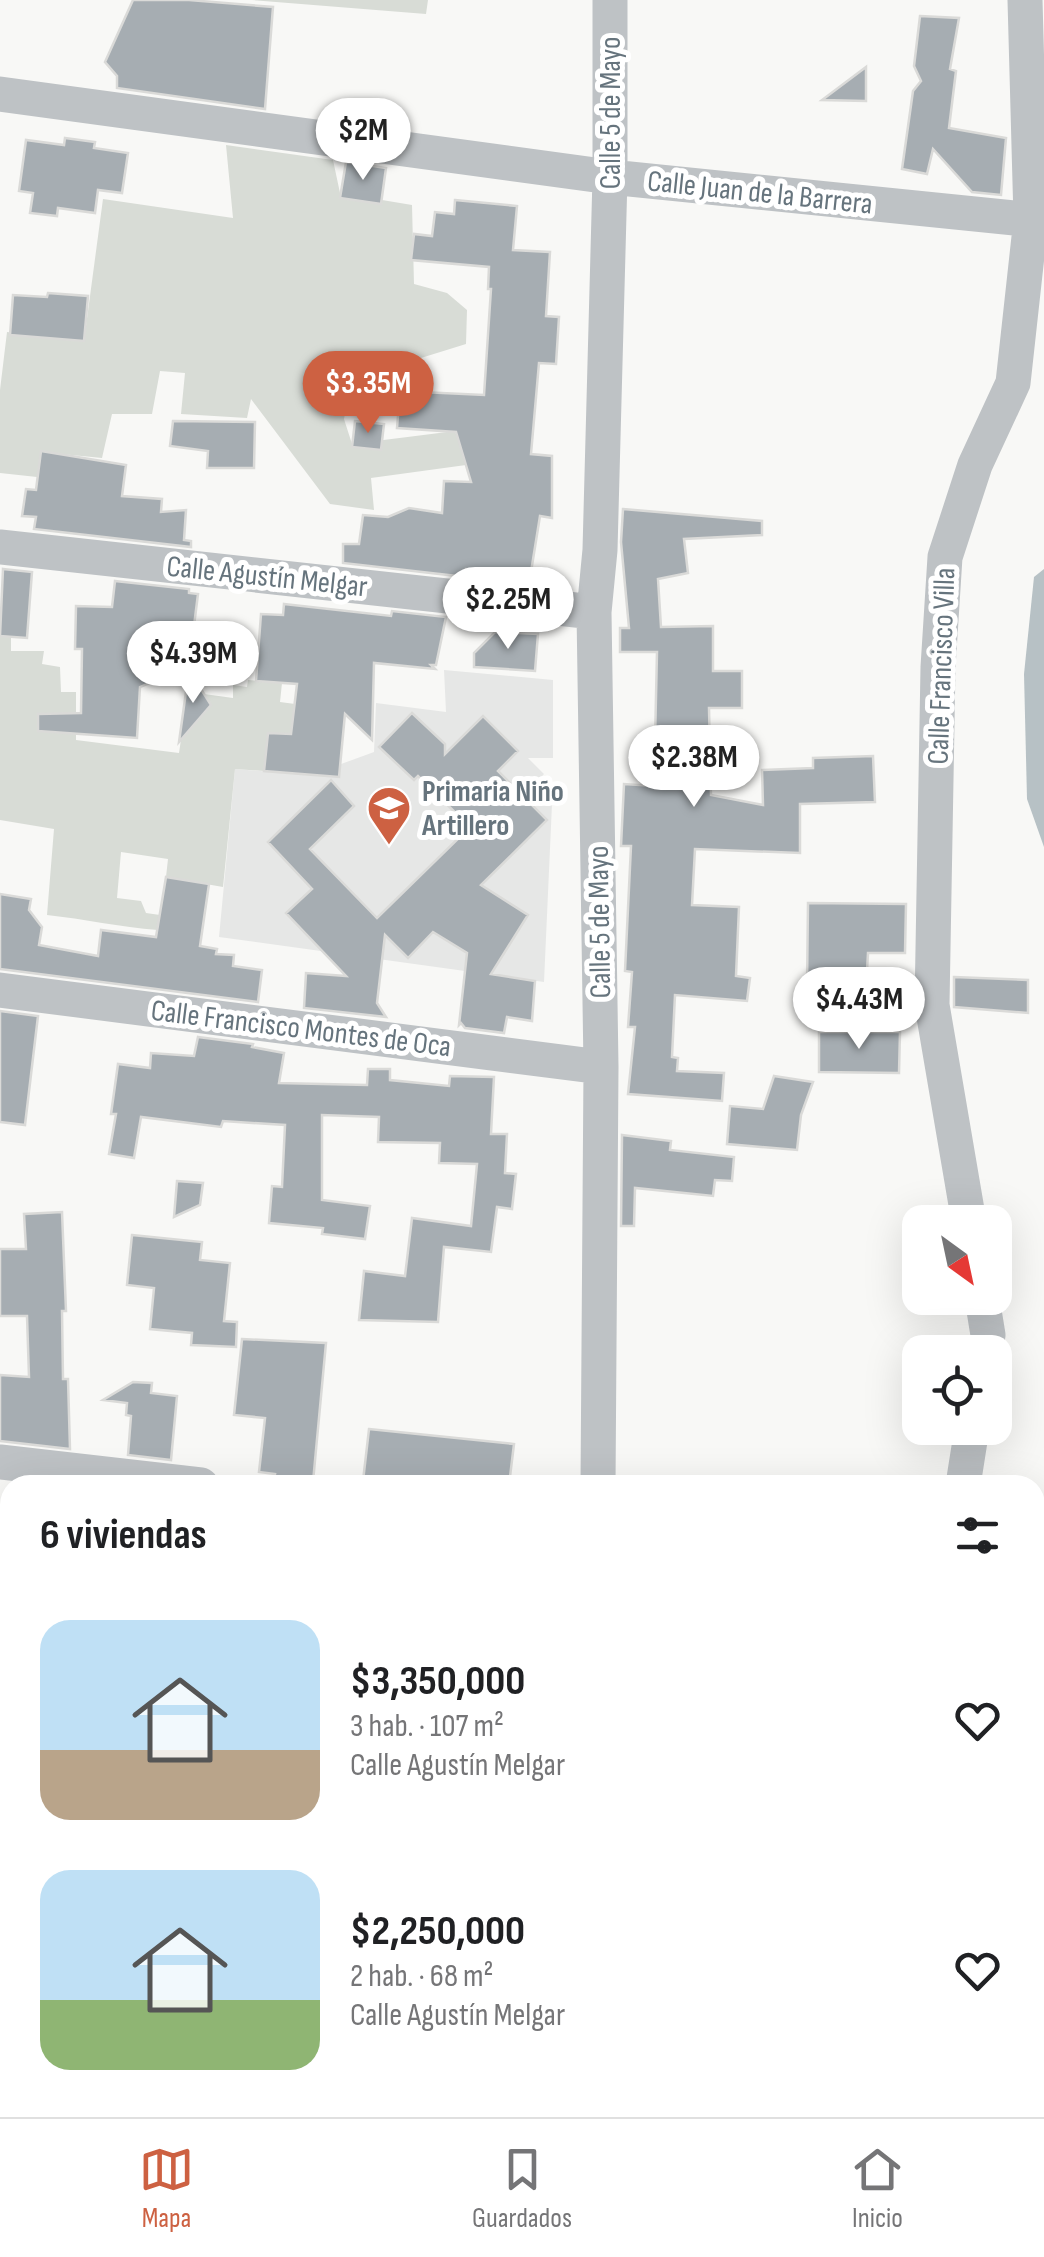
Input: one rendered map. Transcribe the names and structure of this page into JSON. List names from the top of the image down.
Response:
{
  "streets": {
    "street": [
      "Calle 5 de Mayo",
      "Calle Juan de la Barrera",
      "Calle Agustín Melgar",
      "Calle Francisco Villa",
      "Calle Francisco Montes de Oca"
    ]
  },
  "crossings": [
    ["Calle 5 de Mayo", "Calle Juan de la Barrera"],
    ["Calle 5 de Mayo", "Calle Agustín Melgar"],
    ["Calle 5 de Mayo", "Calle Francisco Montes de Oca"],
    ["Calle Juan de la Barrera", "Calle Francisco Villa"]
  ],
  "places": {
    "school or university": ["Primaria Niño Artillero"]
  },
  "north": "bottom right",
  "page": {
    "price": [
      "$2M",
      "$3.35M",
      "$2.25M",
      "$4.39M",
      "$2.38M",
      "$4.43M"
    ],
    "heading": "6 viviendas",
    "list": [
      {
        "name": "$3,350,000",
        "note": "3 hab. · 107 m² · Calle Agustín Melgar"
      },
      {
        "name": "$2,250,000",
        "note": "2 hab. · 68 m² · Calle Agustín Melgar"
      }
    ],
    "tabs": ["Mapa", "Guardados", "Inicio"]
  }
}
